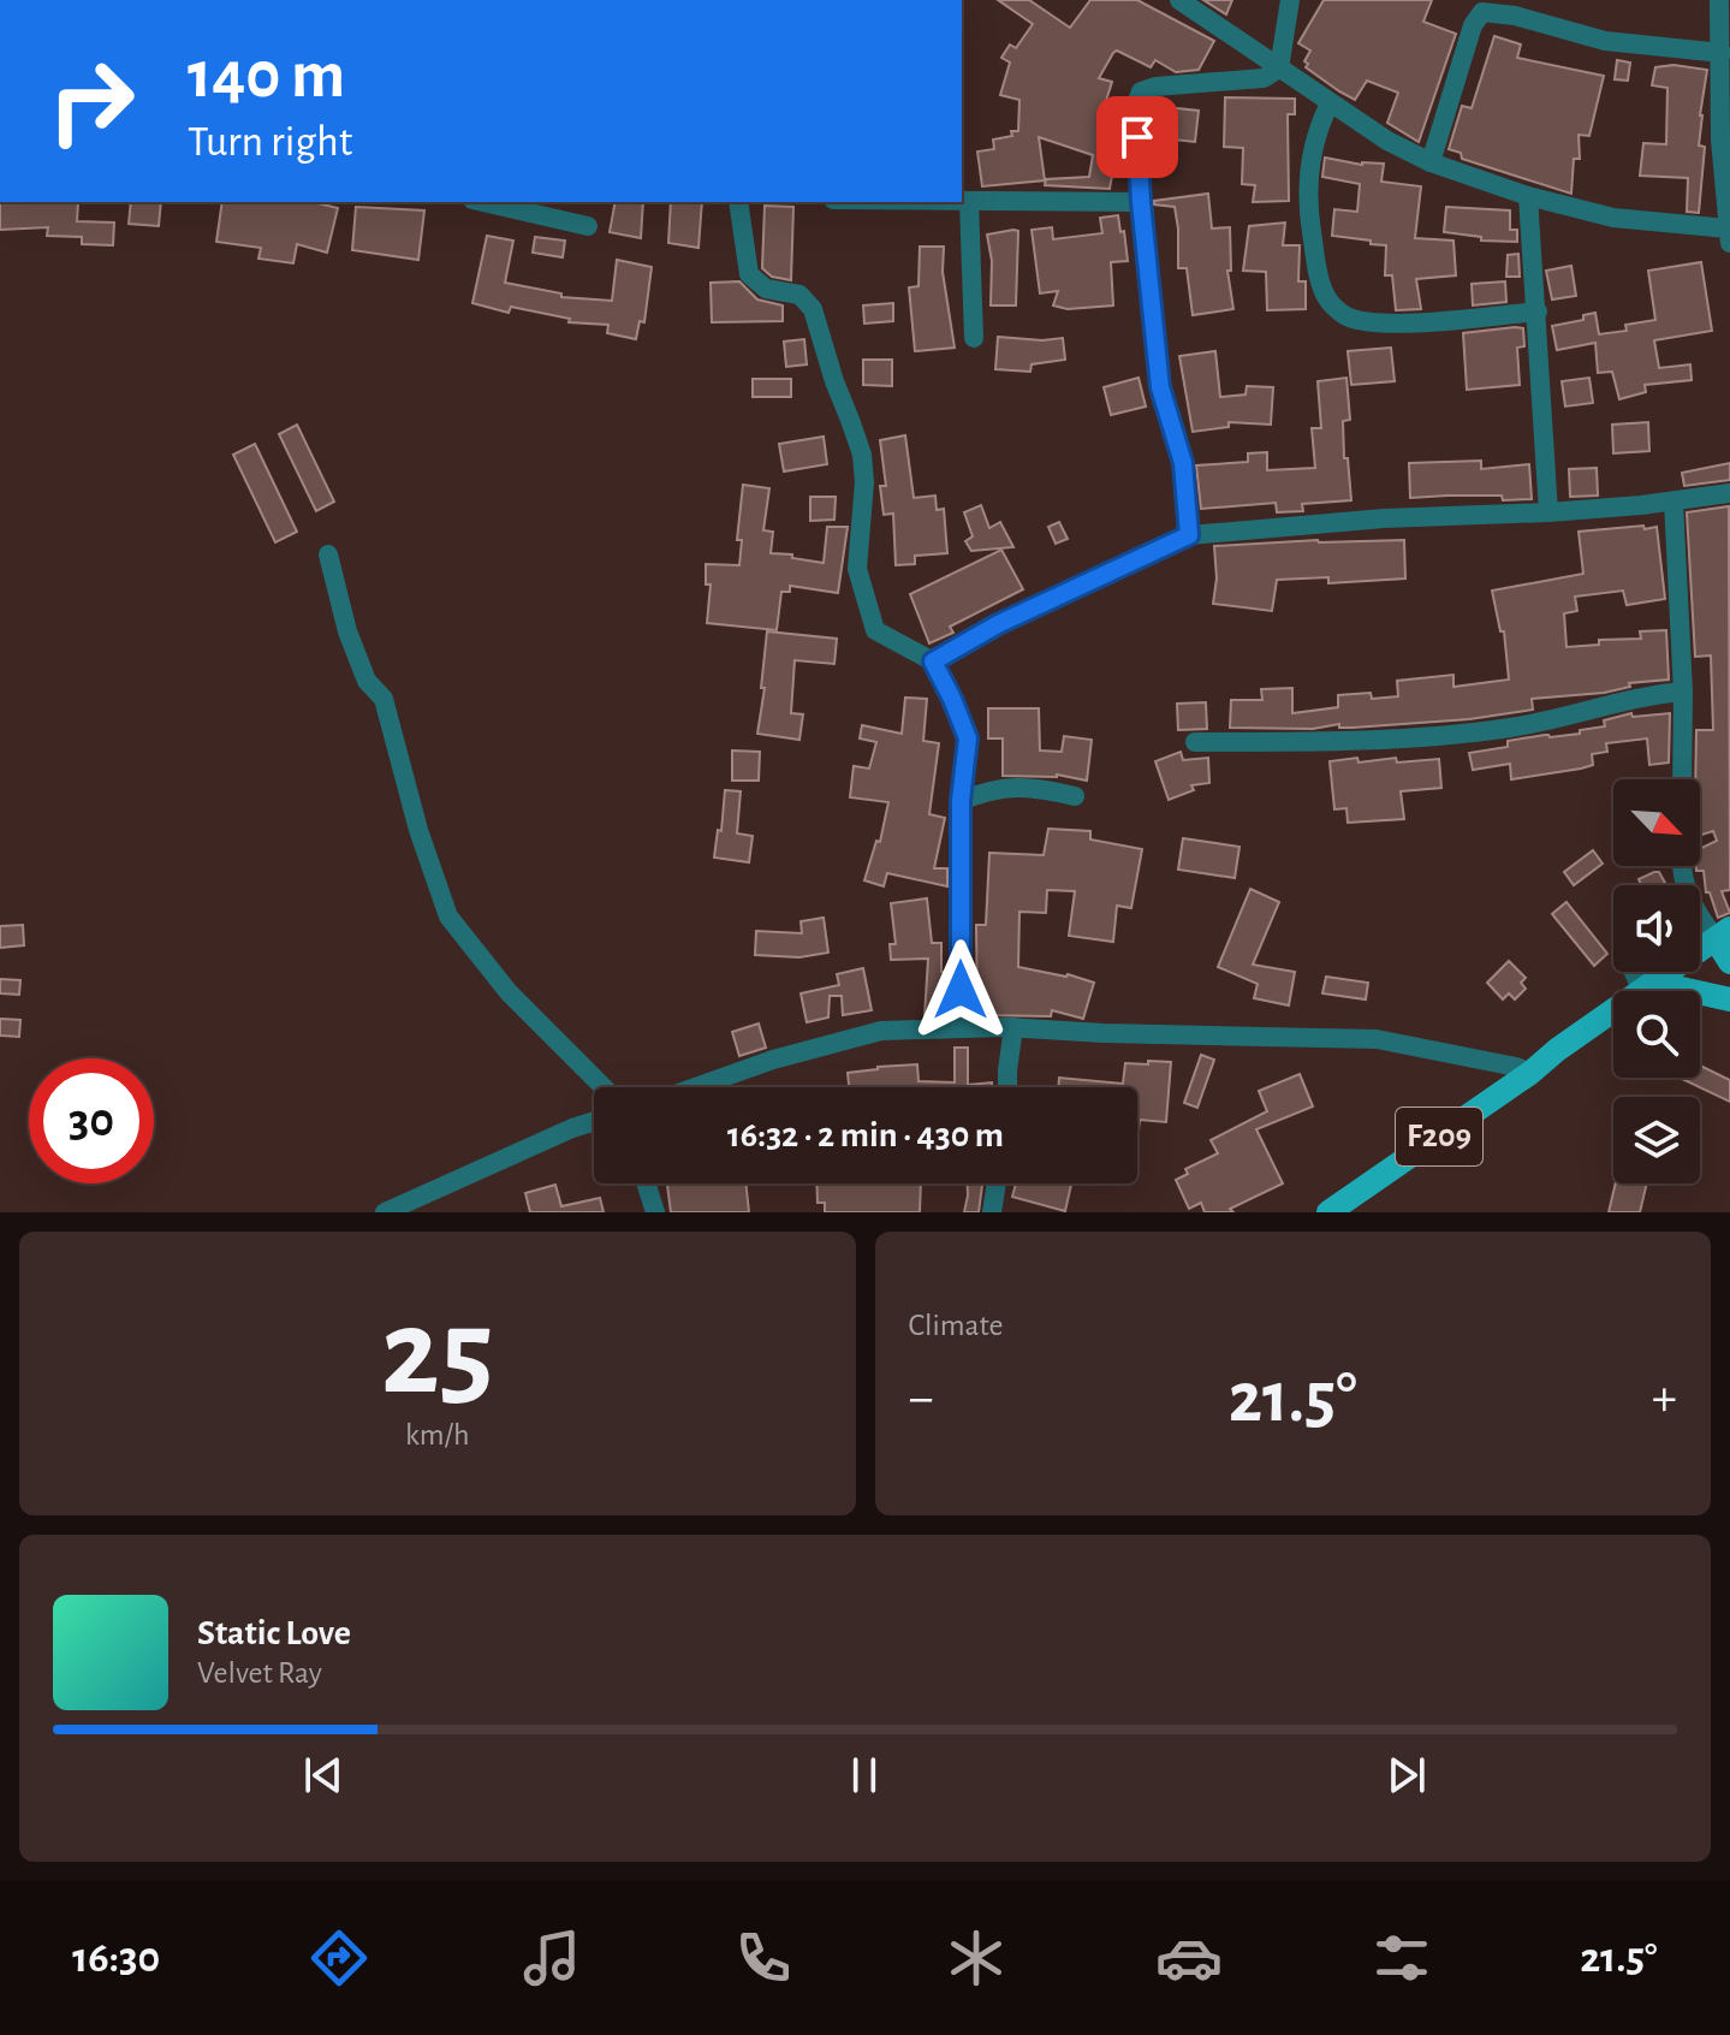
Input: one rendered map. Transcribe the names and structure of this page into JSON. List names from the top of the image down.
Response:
{
  "streets": {
    "main road": ["F209"]
  },
  "north": "bottom right",
  "page": {
    "turn": ["140 m", "Turn right"],
    "limit": "30",
    "trip": "16:32 · 2 min · 430 m",
    "tile": [
      ["25", "km/h"],
      "Climate"
    ],
    "heat": ["−", "21.5°", "+"],
    "song": ["Static Love", "Velvet Ray"],
    "tabs": ["16:30", "21.5°"]
  }
}
